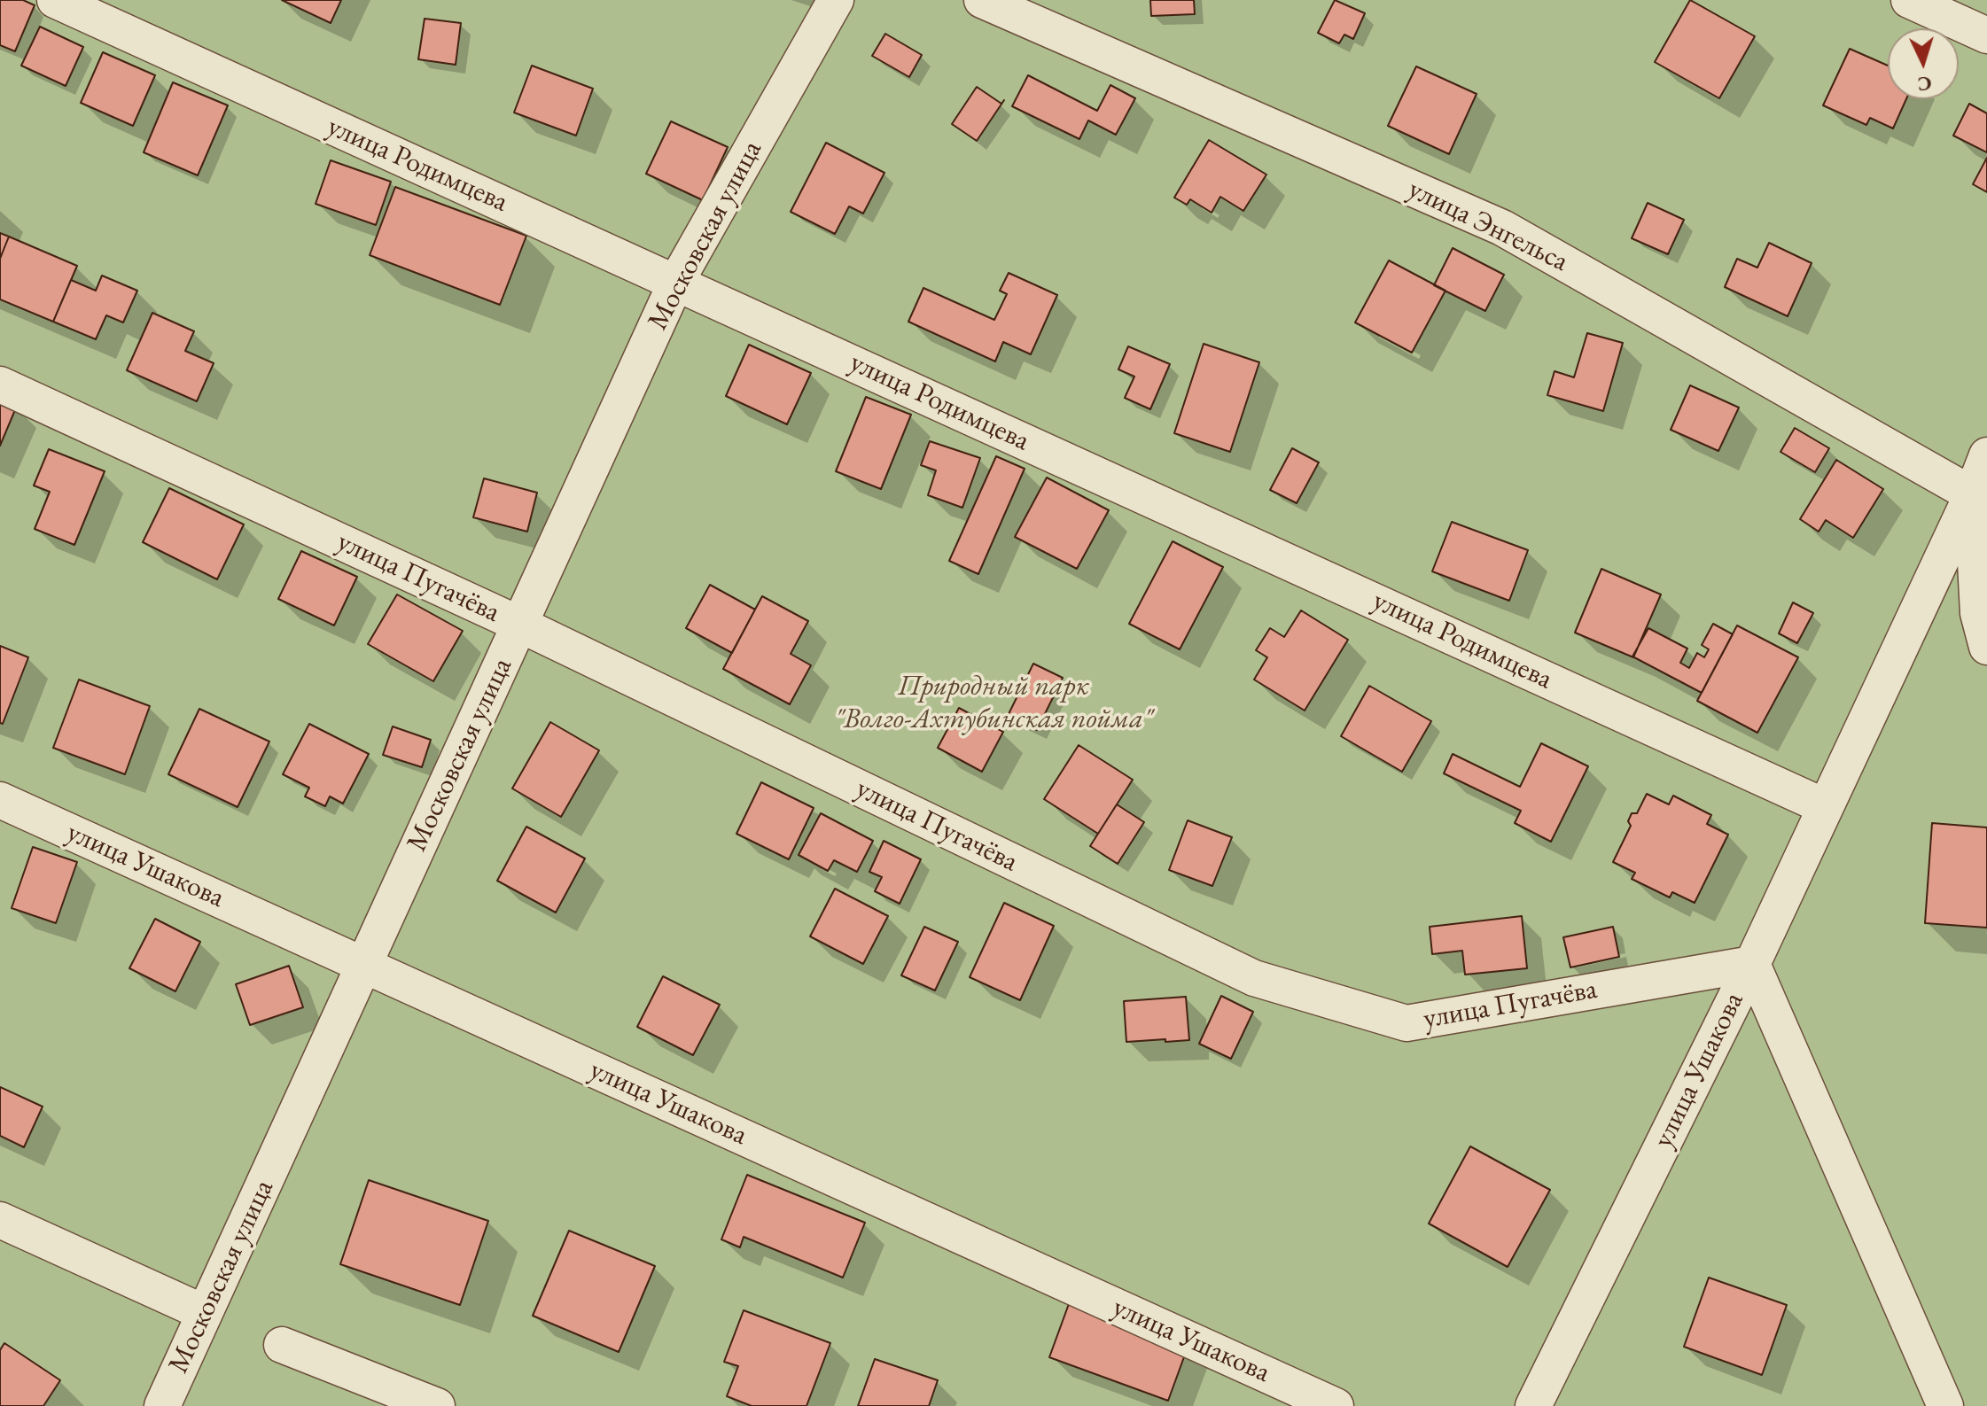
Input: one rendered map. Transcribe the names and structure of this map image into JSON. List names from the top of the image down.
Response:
{
  "streets": {
    "street": [
      "улица Родимцева",
      "улица Энгельса",
      "Московская улица",
      "улица Пугачёва",
      "улица Ушакова"
    ]
  },
  "crossings": [
    ["улица Родимцева", "Московская улица"],
    ["Московская улица", "улица Пугачёва"],
    ["Московская улица", "улица Ушакова"],
    ["улица Пугачёва", "улица Ушакова"]
  ],
  "parks": ["Природный парк \"Волго-Ахтубинская пойма\""],
  "north": "bottom"
}
